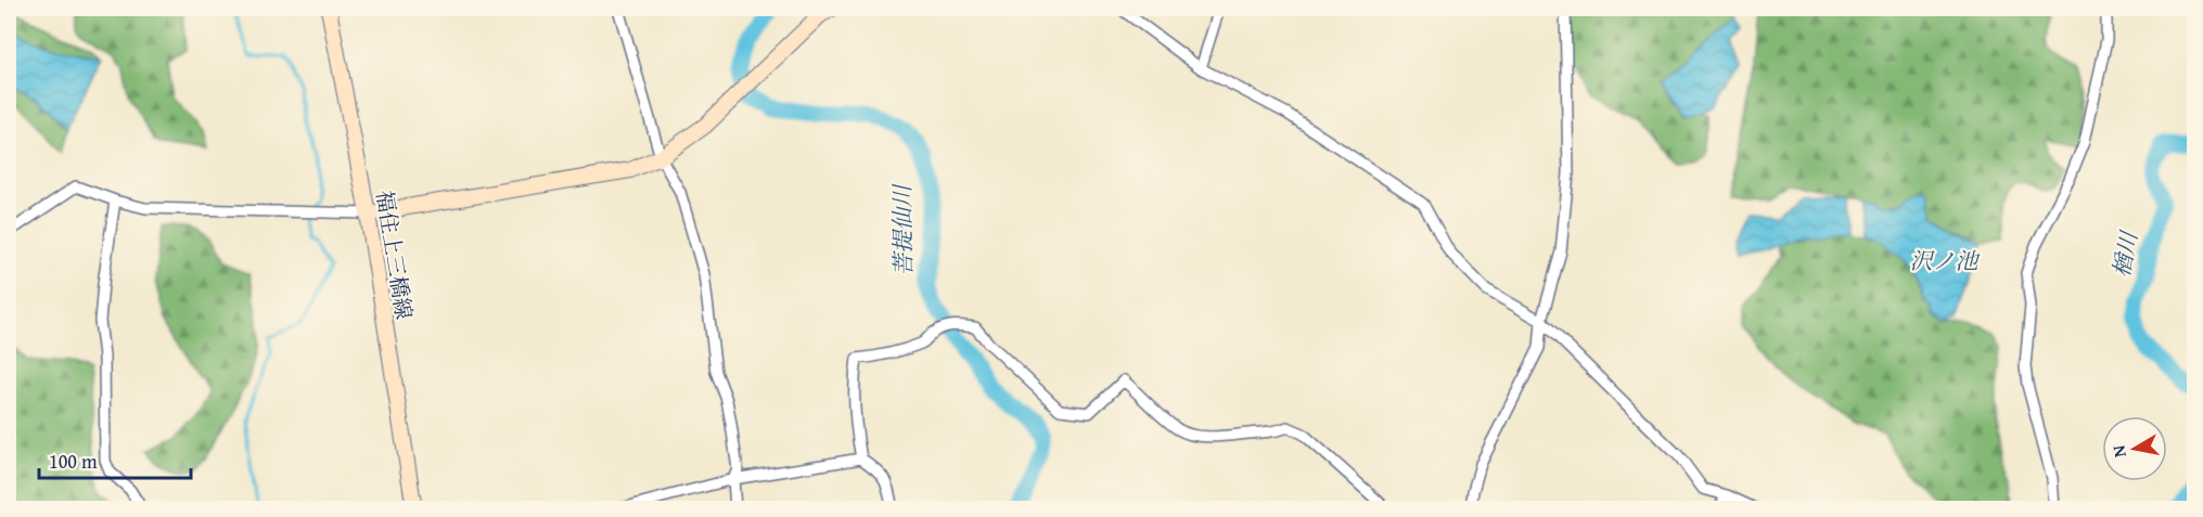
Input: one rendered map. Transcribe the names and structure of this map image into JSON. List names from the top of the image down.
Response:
{
  "streets": {
    "street": ["福住上三橋線"]
  },
  "water": ["菩提仙川", "楢川", "沢ノ池"],
  "scale_bar": "100 m",
  "north": "left"
}
